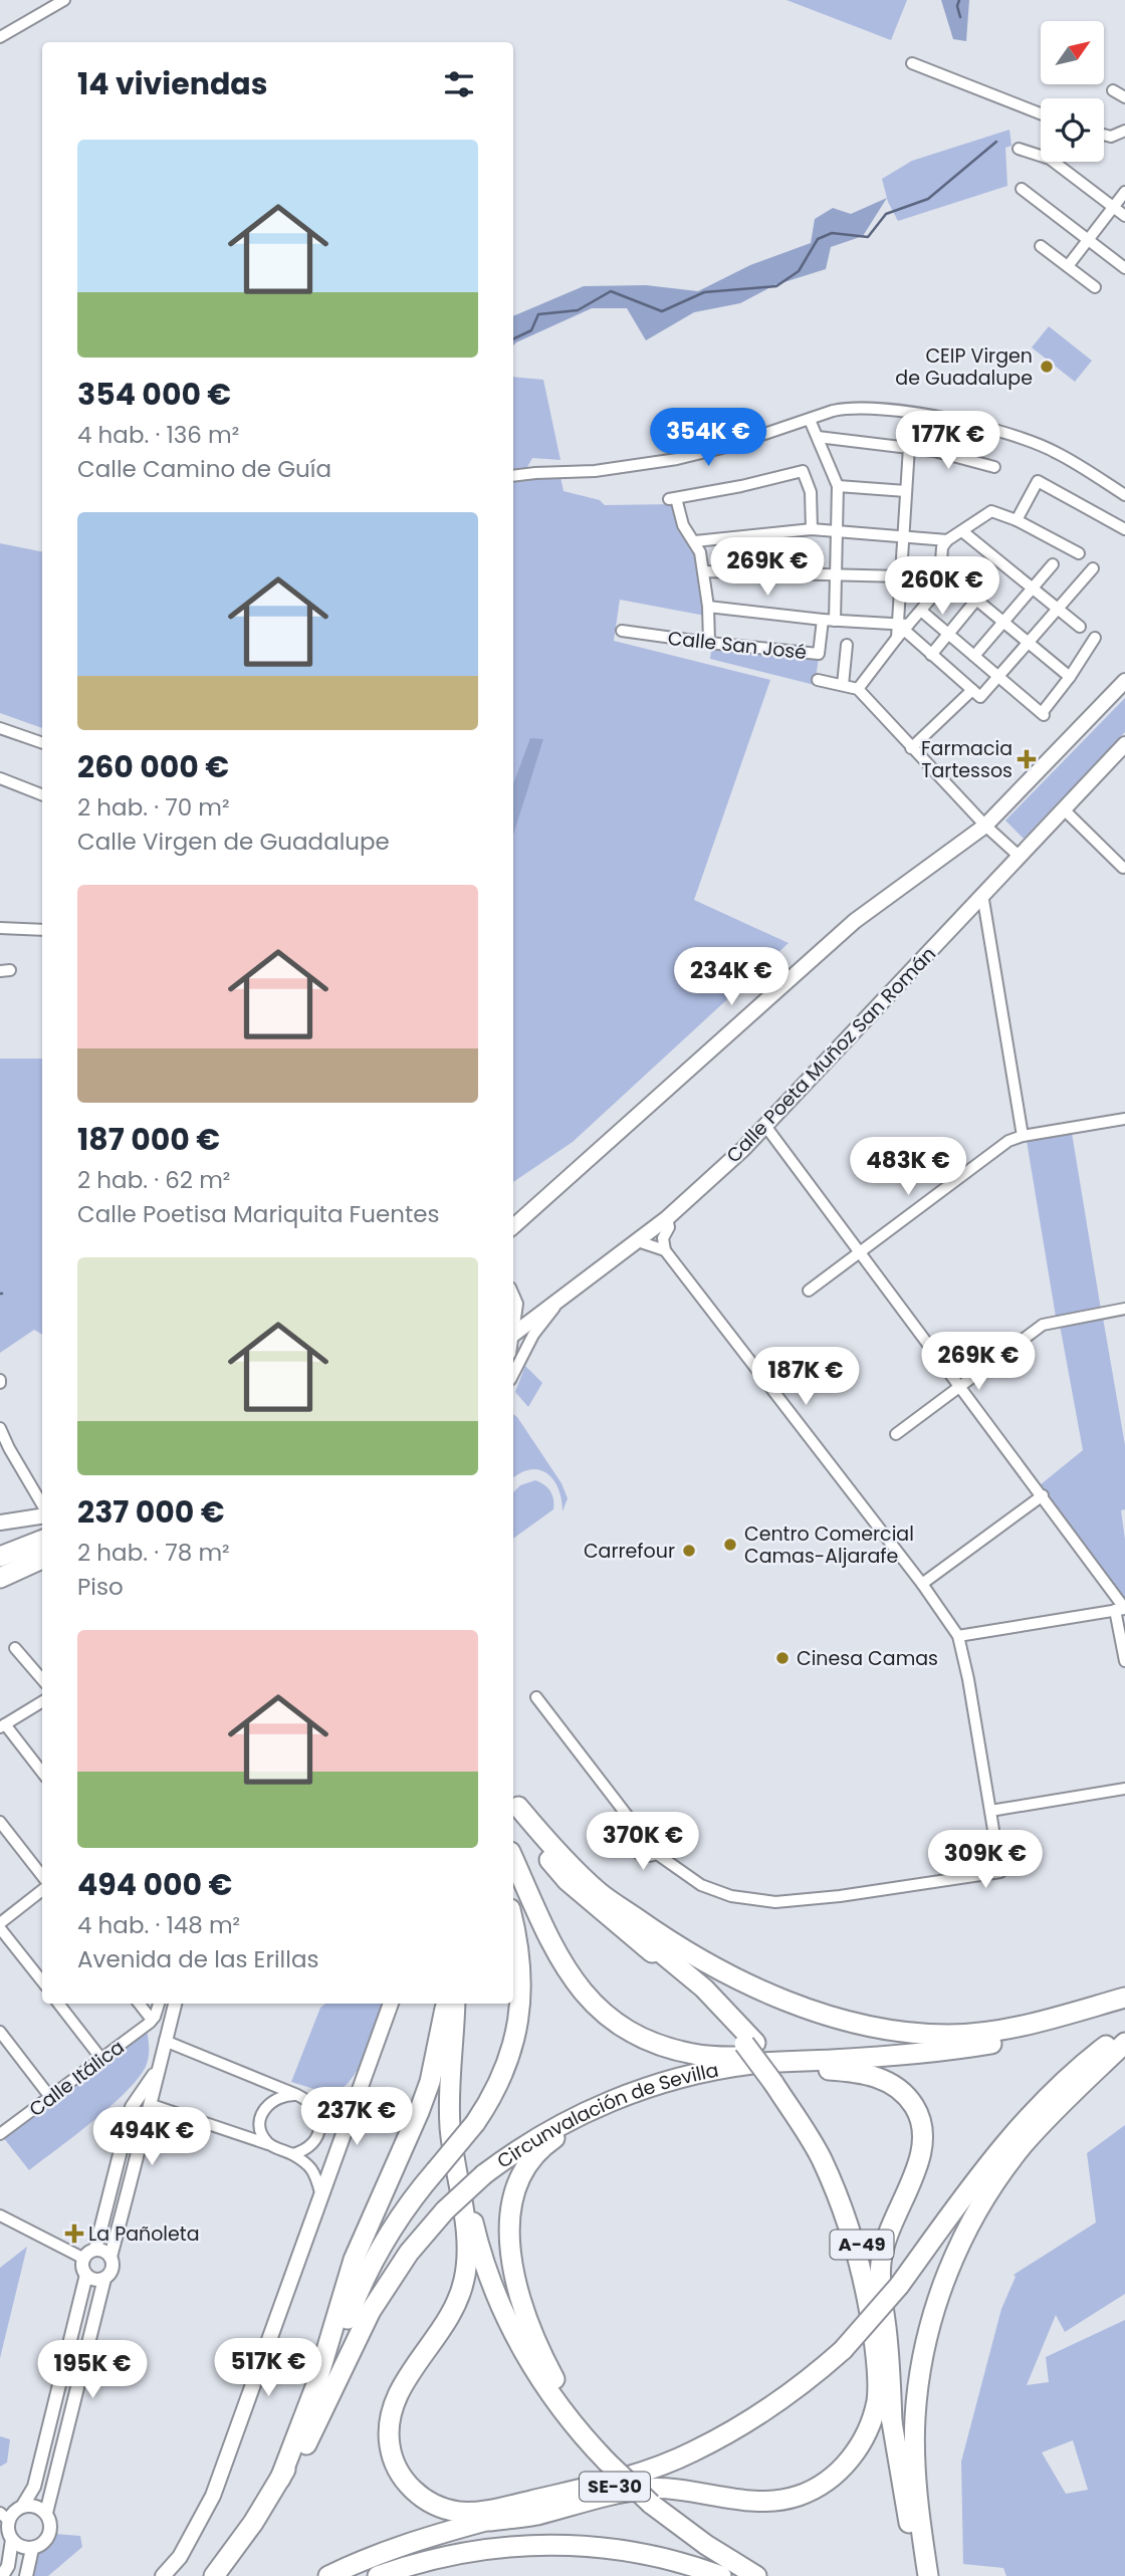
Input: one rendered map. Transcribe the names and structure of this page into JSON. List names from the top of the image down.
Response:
{
  "streets": {
    "highway": ["Circunvalación de Sevilla", "A-49", "SE-30"],
    "main road": ["Calle Poeta Muñoz San Román"],
    "street": ["Calle San José", "Calle Itálica"]
  },
  "places": {
    "other": [
      "CEIP Virgen de Guadalupe",
      "Centro Comercial Camas-Aljarafe",
      "Carrefour",
      "Cinesa Camas"
    ],
    "health": ["Farmacia Tartessos", "La Pañoleta"]
  },
  "north": "top right",
  "page": {
    "heading": "14 viviendas",
    "list": [
      {
        "name": "354 000 €",
        "note": "4 hab. · 136 m² · Calle Camino de Guía"
      },
      {
        "name": "260 000 €",
        "note": "2 hab. · 70 m² · Calle Virgen de Guadalupe"
      },
      {
        "name": "187 000 €",
        "note": "2 hab. · 62 m² · Calle Poetisa Mariquita Fuentes"
      },
      {
        "name": "237 000 €",
        "note": "2 hab. · 78 m² · Piso"
      },
      {
        "name": "494 000 €",
        "note": "4 hab. · 148 m² · Avenida de las Erillas"
      }
    ],
    "price": [
      "354K €",
      "177K €",
      "269K €",
      "260K €",
      "234K €",
      "483K €",
      "269K €",
      "187K €",
      "370K €",
      "309K €",
      "237K €",
      "494K €",
      "517K €",
      "195K €"
    ]
  }
}
